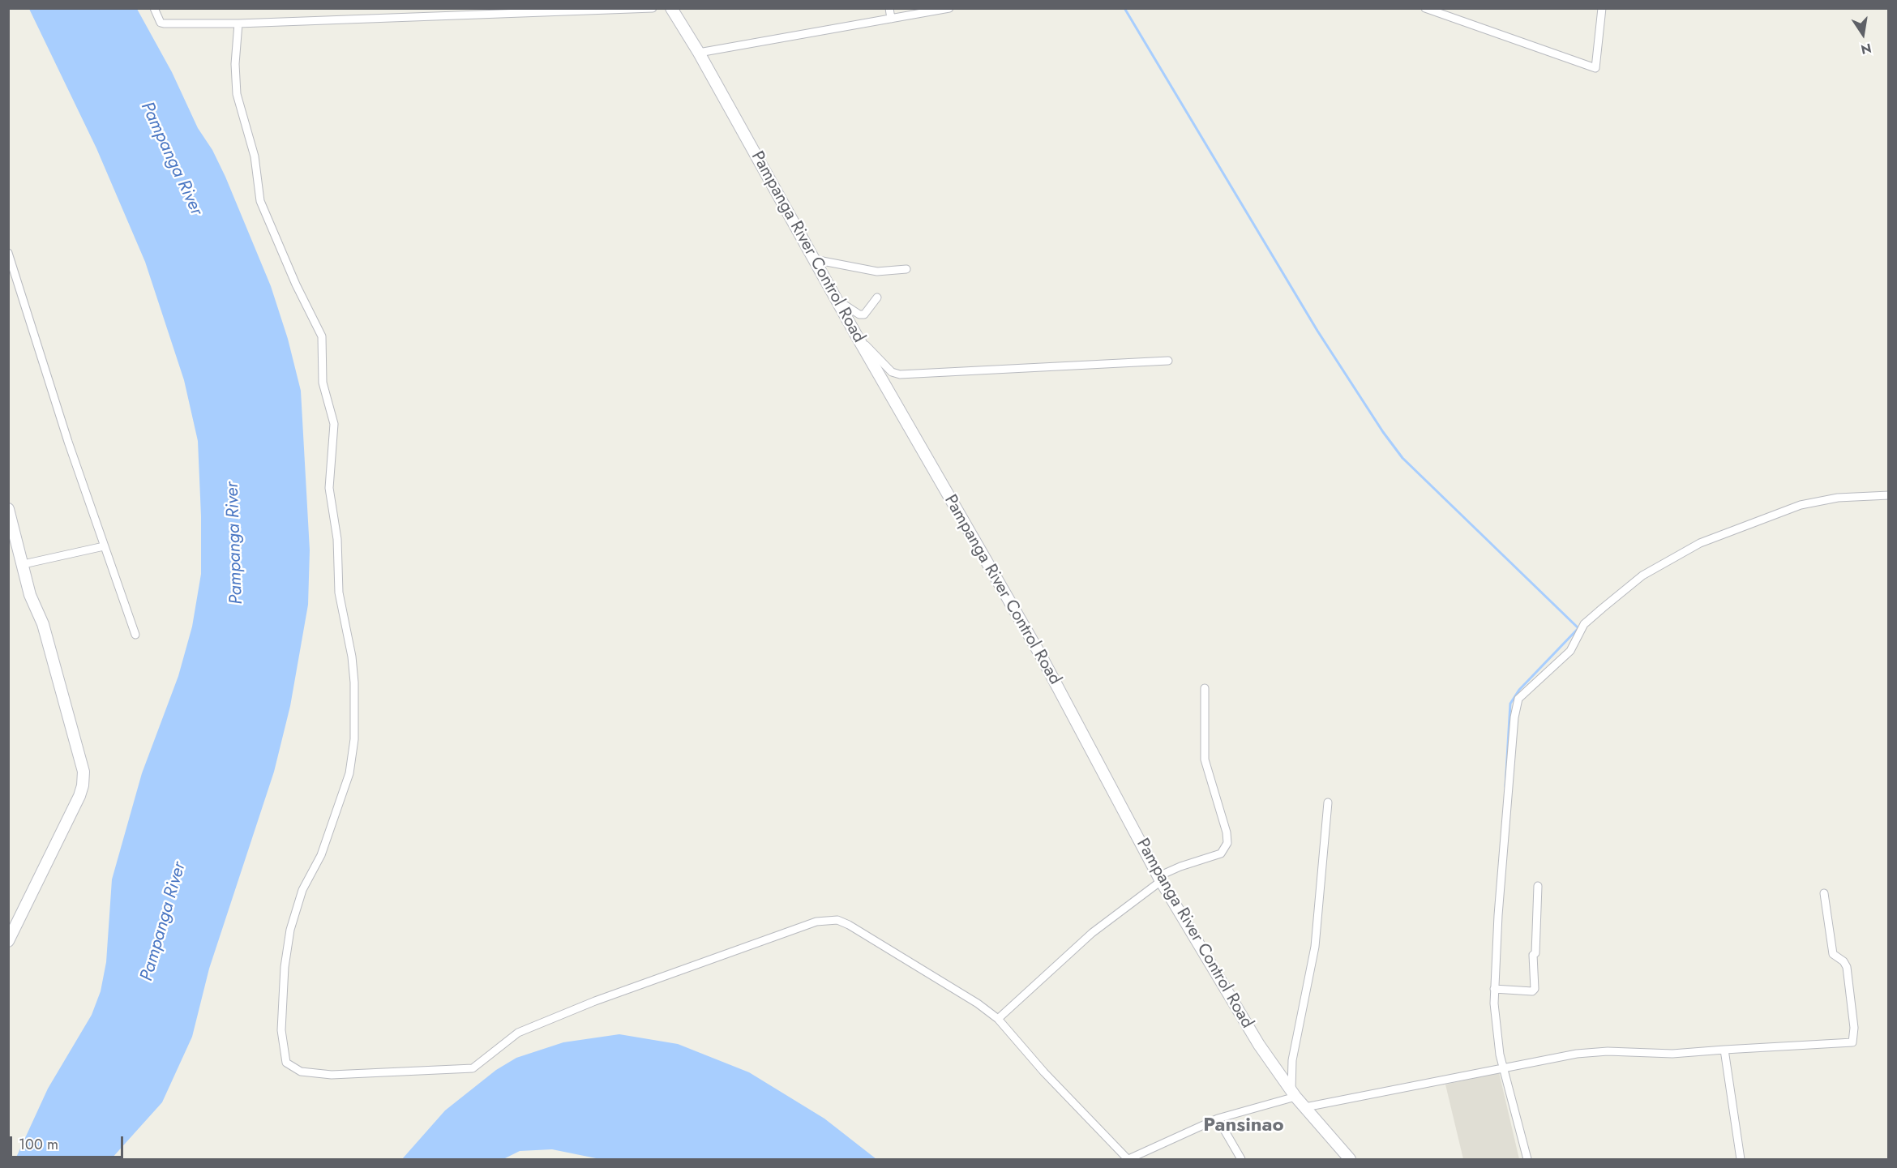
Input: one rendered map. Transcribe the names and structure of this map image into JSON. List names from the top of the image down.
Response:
{
  "streets": {
    "main road": ["Pampanga River Control Road"]
  },
  "districts": ["Pansinao"],
  "water": ["Pampanga River"],
  "scale_bar": "100 m",
  "north": "bottom"
}
